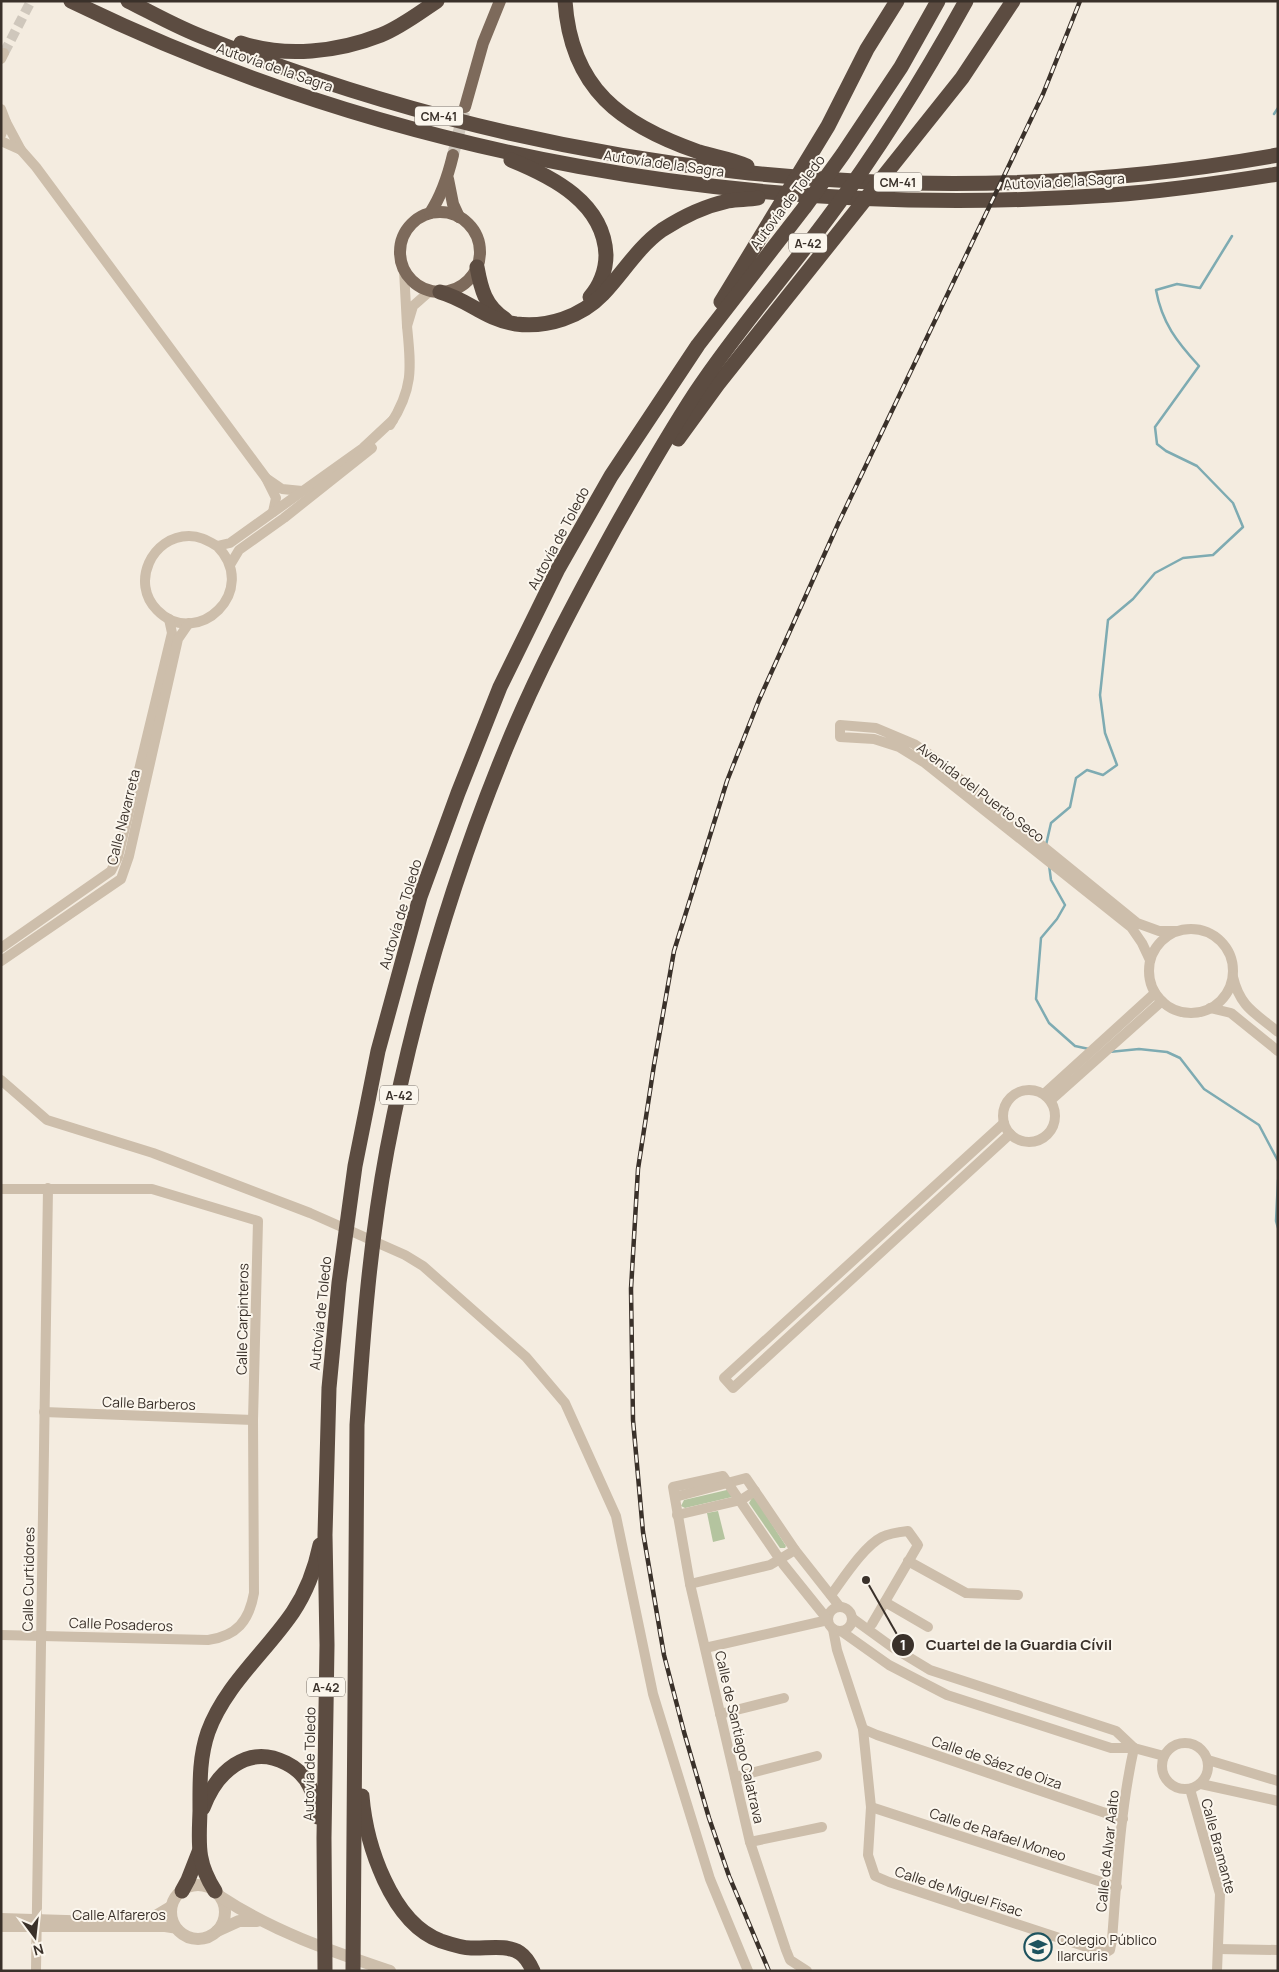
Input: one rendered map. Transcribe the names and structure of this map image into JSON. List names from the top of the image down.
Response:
{
  "streets": {
    "highway": [
      "Autovía de la Sagra",
      "CM-41",
      "Autovía de Toledo",
      "A-42"
    ],
    "street": [
      "Avenida del Puerto Seco",
      "Calle Navarreta",
      "Calle Carpinteros",
      "Calle Barberos",
      "Calle Curtidores",
      "Calle Posaderos",
      "Calle de Santiago Calatrava",
      "Calle de Sáez de Oiza",
      "Calle de Rafael Moneo",
      "Calle Bramante",
      "Calle de Alvar Aalto",
      "Calle de Miguel Fisac",
      "Calle Alfareros"
    ]
  },
  "crossings": [
    ["Calle Carpinteros", "Calle Barberos"],
    ["Calle Carpinteros", "Calle Curtidores"],
    ["Calle Carpinteros", "Calle Posaderos"],
    ["Calle Barberos", "Calle Curtidores"],
    ["Calle Curtidores", "Calle Posaderos"],
    ["Calle Curtidores", "Calle Alfareros"],
    ["Calle de Sáez de Oiza", "Calle de Alvar Aalto"],
    ["Calle de Sáez de Oiza", "Calle de Miguel Fisac"],
    ["Calle de Rafael Moneo", "Calle de Alvar Aalto"],
    ["Calle de Rafael Moneo", "Calle de Miguel Fisac"],
    ["Calle de Alvar Aalto", "Calle de Miguel Fisac"]
  ],
  "places": {
    "other": ["Cuartel de la Guardia Cívil"],
    "school or university": ["Colegio Público Ilarcuris"]
  },
  "north": "bottom"
}
